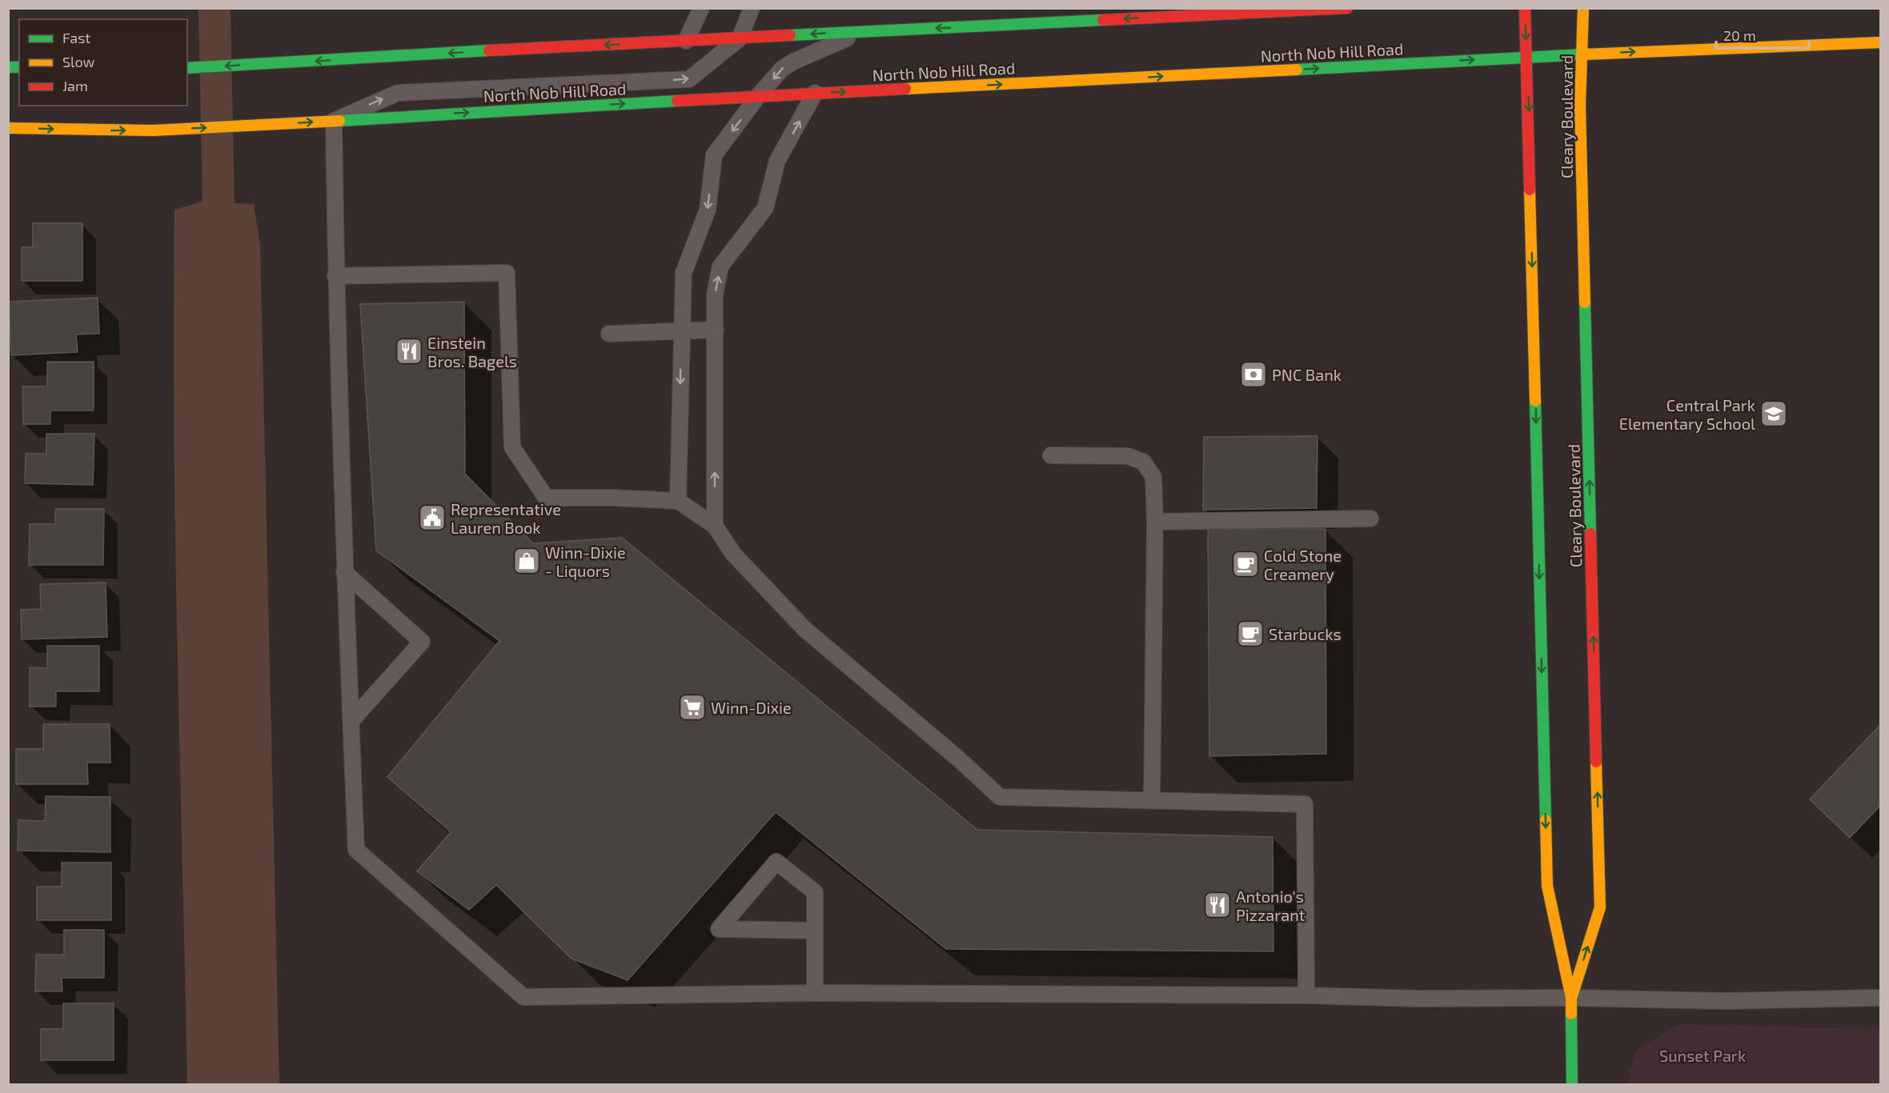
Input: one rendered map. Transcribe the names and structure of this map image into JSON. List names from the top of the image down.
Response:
{
  "streets": {
    "main road": ["North Nob Hill Road", "Cleary Boulevard"]
  },
  "crossings": [
    ["North Nob Hill Road", "Cleary Boulevard"]
  ],
  "parks": ["Sunset Park"],
  "places": {
    "restaurant": ["Einstein Bros. Bagels", "Antonio's Pizzarant"],
    "bank": ["PNC Bank"],
    "school or university": ["Central Park Elementary School"],
    "public building": ["Representative Lauren Book"],
    "shop": ["Winn-Dixie - Liquors"],
    "cafe": ["Cold Stone Creamery", "Starbucks"],
    "supermarket": ["Winn-Dixie"]
  },
  "legend": ["Fast", "Slow", "Jam"],
  "scale_bar": "20 m"
}
